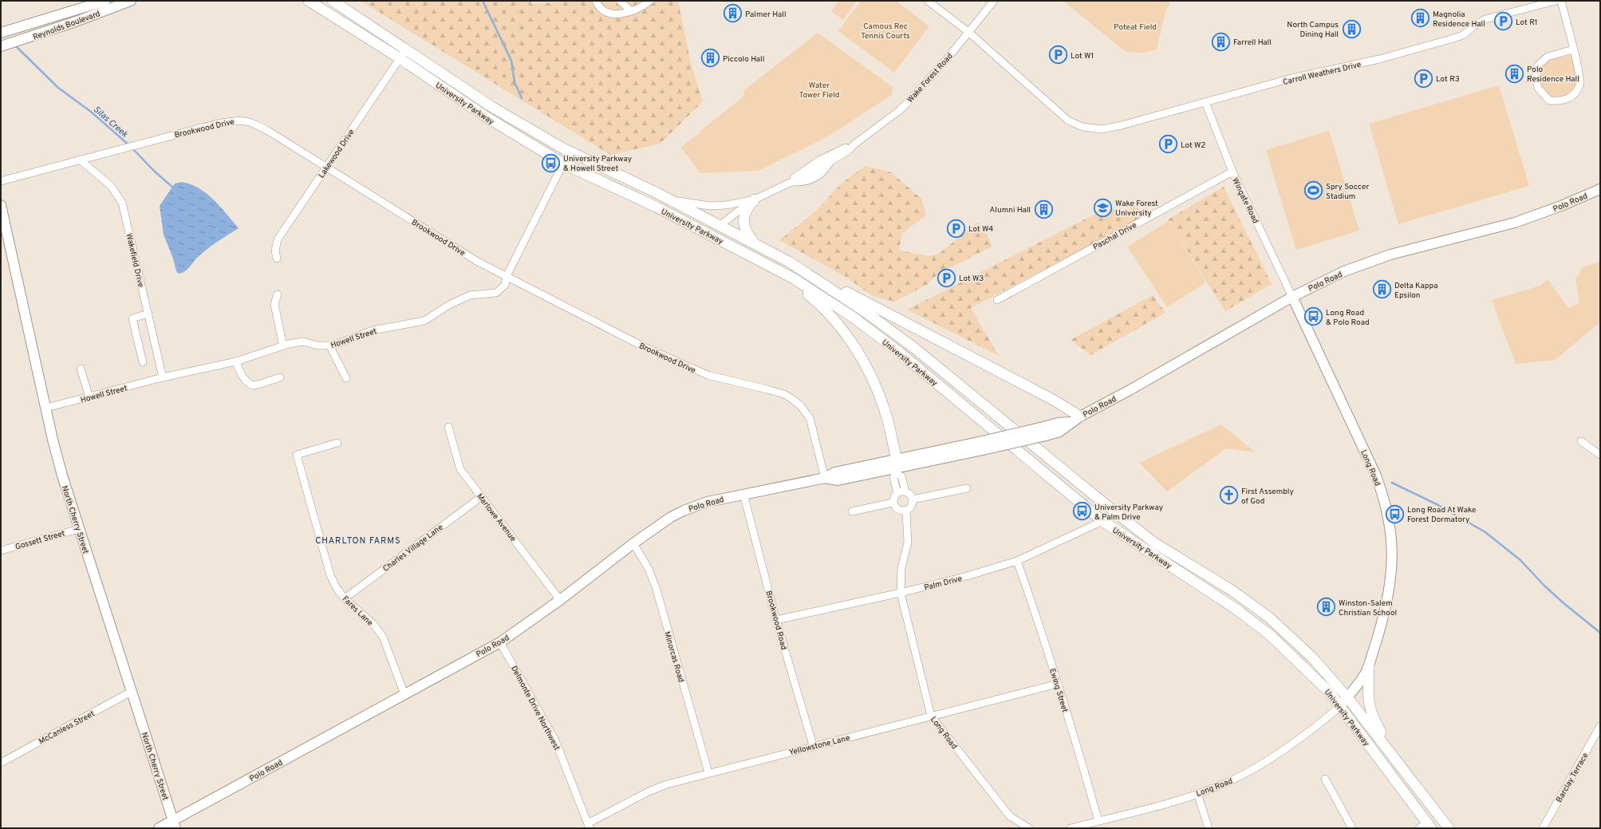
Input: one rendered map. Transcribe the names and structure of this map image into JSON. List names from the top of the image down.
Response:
{
  "streets": {
    "main road": [
      "Reynolds Boulevard",
      "University Parkway",
      "Polo Road",
      "Long Road",
      "North Cherry Street"
    ],
    "street": [
      "Carroll Weathers Drive",
      "Wake Forest Road",
      "Brookwood Drive",
      "Lakewood Drive",
      "Wingate Road",
      "Paschal Drive",
      "Wakefield Drive",
      "Howell Street",
      "Marlowe Avenue",
      "Gossett Street",
      "Charles Village Lane",
      "Palm Drive",
      "Fares Lane",
      "Brookwood Road",
      "Minorcas Road",
      "Ewing Street",
      "Delmonte Drive Northwest",
      "McCanless Street",
      "Yellowstone Lane",
      "Barclay Terrace"
    ]
  },
  "crossings": [
    ["Carroll Weathers Drive", "Wake Forest Road"],
    ["Carroll Weathers Drive", "Wingate Road"],
    ["Wake Forest Road", "University Parkway"],
    ["University Parkway", "Lakewood Drive"],
    ["University Parkway", "Howell Street"],
    ["University Parkway", "Long Road"],
    ["University Parkway", "Palm Drive"],
    ["Brookwood Drive", "Lakewood Drive"],
    ["Brookwood Drive", "Polo Road"],
    ["Brookwood Drive", "Wakefield Drive"],
    ["Brookwood Drive", "Howell Street"],
    ["Wingate Road", "Polo Road"],
    ["Wingate Road", "Paschal Drive"],
    ["Wingate Road", "Long Road"],
    ["Polo Road", "Long Road"],
    ["Polo Road", "Marlowe Avenue"],
    ["Polo Road", "North Cherry Street"],
    ["Polo Road", "Fares Lane"],
    ["Polo Road", "Brookwood Road"],
    ["Polo Road", "Minorcas Road"],
    ["Polo Road", "Delmonte Drive Northwest"],
    ["Wakefield Drive", "Howell Street"],
    ["Howell Street", "North Cherry Street"],
    ["Long Road", "Palm Drive"],
    ["Long Road", "Ewing Street"],
    ["Long Road", "Yellowstone Lane"],
    ["Marlowe Avenue", "Charles Village Lane"],
    ["North Cherry Street", "Gossett Street"],
    ["North Cherry Street", "McCanless Street"],
    ["Charles Village Lane", "Fares Lane"],
    ["Palm Drive", "Brookwood Road"],
    ["Palm Drive", "Ewing Street"],
    ["Brookwood Road", "Yellowstone Lane"],
    ["Minorcas Road", "Yellowstone Lane"],
    ["Ewing Street", "Yellowstone Lane"],
    ["Delmonte Drive Northwest", "Yellowstone Lane"]
  ],
  "districts": ["CHARLTON FARMS"],
  "water": ["Silas Creek"],
  "parks": ["Camous Rec Tennis Courts", "Poteat Field", "Water Tower Field"],
  "places": {
    "building": [
      "Palmer Hall",
      "Magnolia Residence Hall",
      "North Campus Dining Hall",
      "Farrell Hall",
      "Piccolo Hall",
      "Polo Residence Hall",
      "Alumni Hall",
      "Delta Kappa Epsilon",
      "Winston-Salem Christian School"
    ],
    "parking": [
      "Lot R1",
      "Lot W1",
      "Lot R3",
      "Lot W2",
      "Lot W4",
      "Lot W3"
    ],
    "bus stop": [
      "University Parkway & Howell Street",
      "Long Road & Polo Road",
      "University Parkway & Palm Drive",
      "Long Road At Wake Forest Dormatory"
    ],
    "sports": ["Spry Soccer Stadium"],
    "school or university": ["Wake Forest University"],
    "church": ["First Assembly of God"]
  }
}
